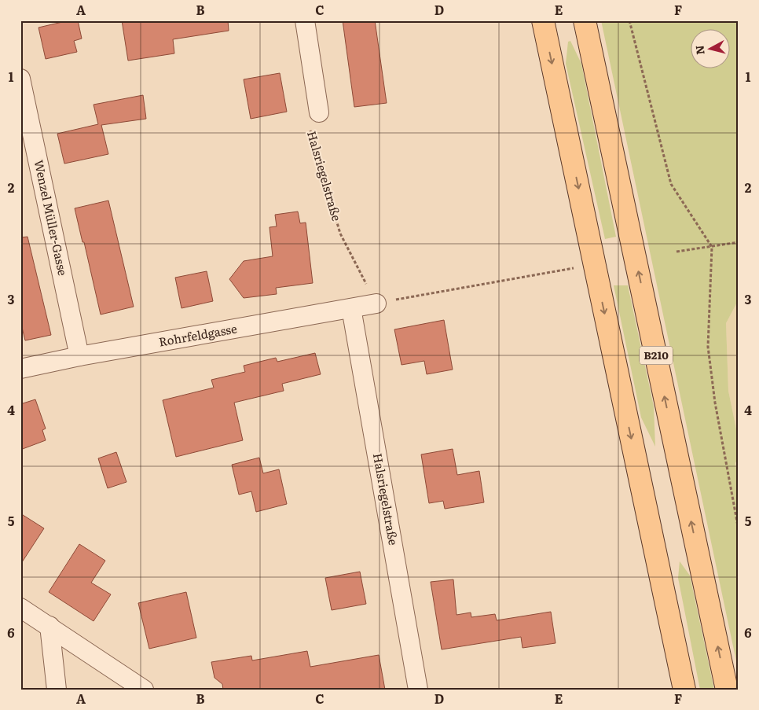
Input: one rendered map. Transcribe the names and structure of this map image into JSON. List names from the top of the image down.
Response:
{
  "streets": {
    "main road": ["B210"],
    "street": ["Halsriegelstraße", "Wenzel Müller-Gasse", "Rohrfeldgasse"]
  },
  "crossings": [
    ["Halsriegelstraße", "Rohrfeldgasse"],
    ["Wenzel Müller-Gasse", "Rohrfeldgasse"]
  ],
  "north": "left",
  "grid": {
    "columns": [
      "A",
      "B",
      "C",
      "D",
      "E",
      "F"
    ],
    "rows": [
      "1",
      "2",
      "3",
      "4",
      "5",
      "6"
    ]
  }
}
